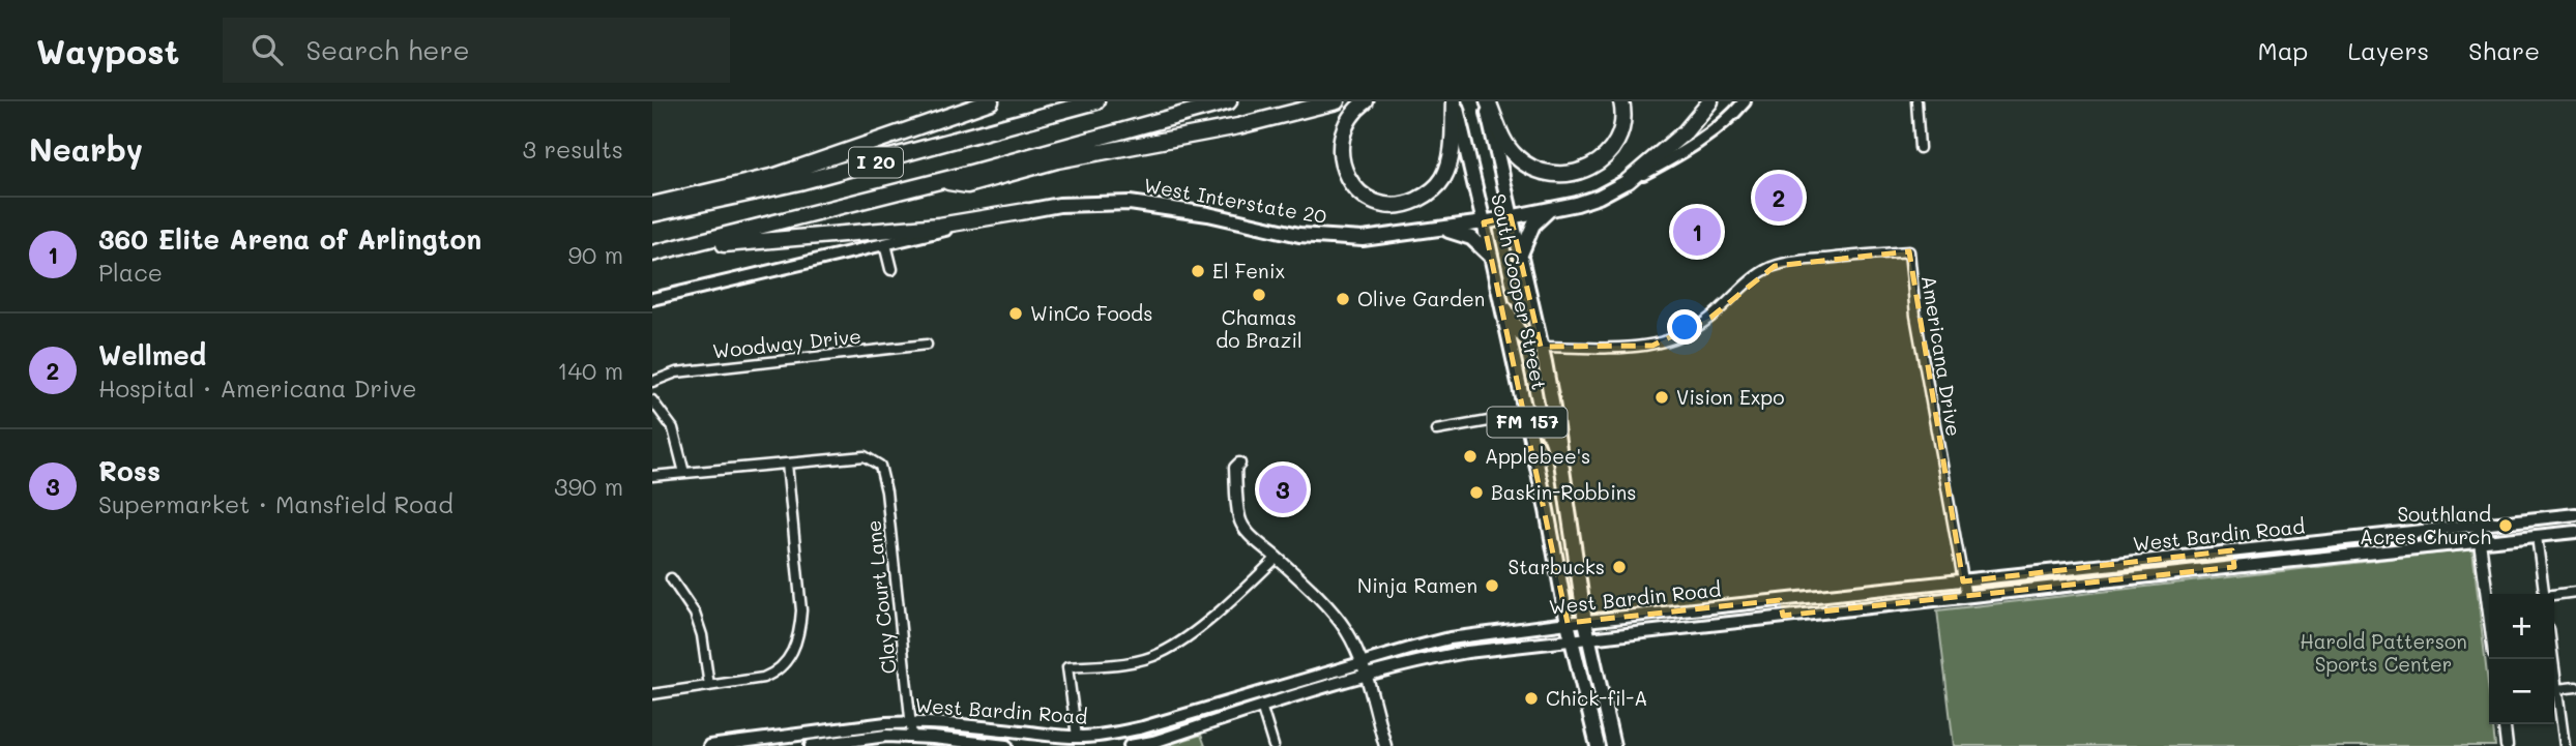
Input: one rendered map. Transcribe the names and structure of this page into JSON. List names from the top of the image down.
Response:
{
  "streets": {
    "highway": ["I 20"],
    "main road": [
      "West Interstate 20",
      "South Cooper Street",
      "FM 157",
      "West Bardin Road"
    ],
    "street": ["Woodway Drive", "Americana Drive", "Clay Court Lane"]
  },
  "crossings": [
    ["West Interstate 20", "South Cooper Street"],
    ["South Cooper Street", "Americana Drive"],
    ["South Cooper Street", "West Bardin Road"],
    ["Americana Drive", "West Bardin Road"],
    ["West Bardin Road", "Clay Court Lane"]
  ],
  "parks": ["Harold Patterson Sports Center"],
  "places": [
    "El Fenix",
    "Chamas do Brazil",
    "Olive Garden",
    "WinCo Foods",
    "Vision Expo",
    "Applebee's",
    "Baskin-Robbins",
    "Southland Acres Church",
    "Starbucks",
    "Ninja Ramen",
    "Chick-fil-A"
  ],
  "page": {
    "header": "Waypost",
    "search": "Search here",
    "nav": ["Map", "Layers", "Share"],
    "heading": ["Nearby", "3 results"],
    "pins": ["2", "1", "3"],
    "list": [
      {
        "mark": "1",
        "name": "360 Elite Arena of Arlington",
        "note": "Place",
        "value": "90 m"
      },
      {
        "mark": "2",
        "name": "Wellmed",
        "note": "Hospital · Americana Drive",
        "value": "140 m"
      },
      {
        "mark": "3",
        "name": "Ross",
        "note": "Supermarket · Mansfield Road",
        "value": "390 m"
      }
    ],
    "map_buttons": ["+", "−"]
  }
}
